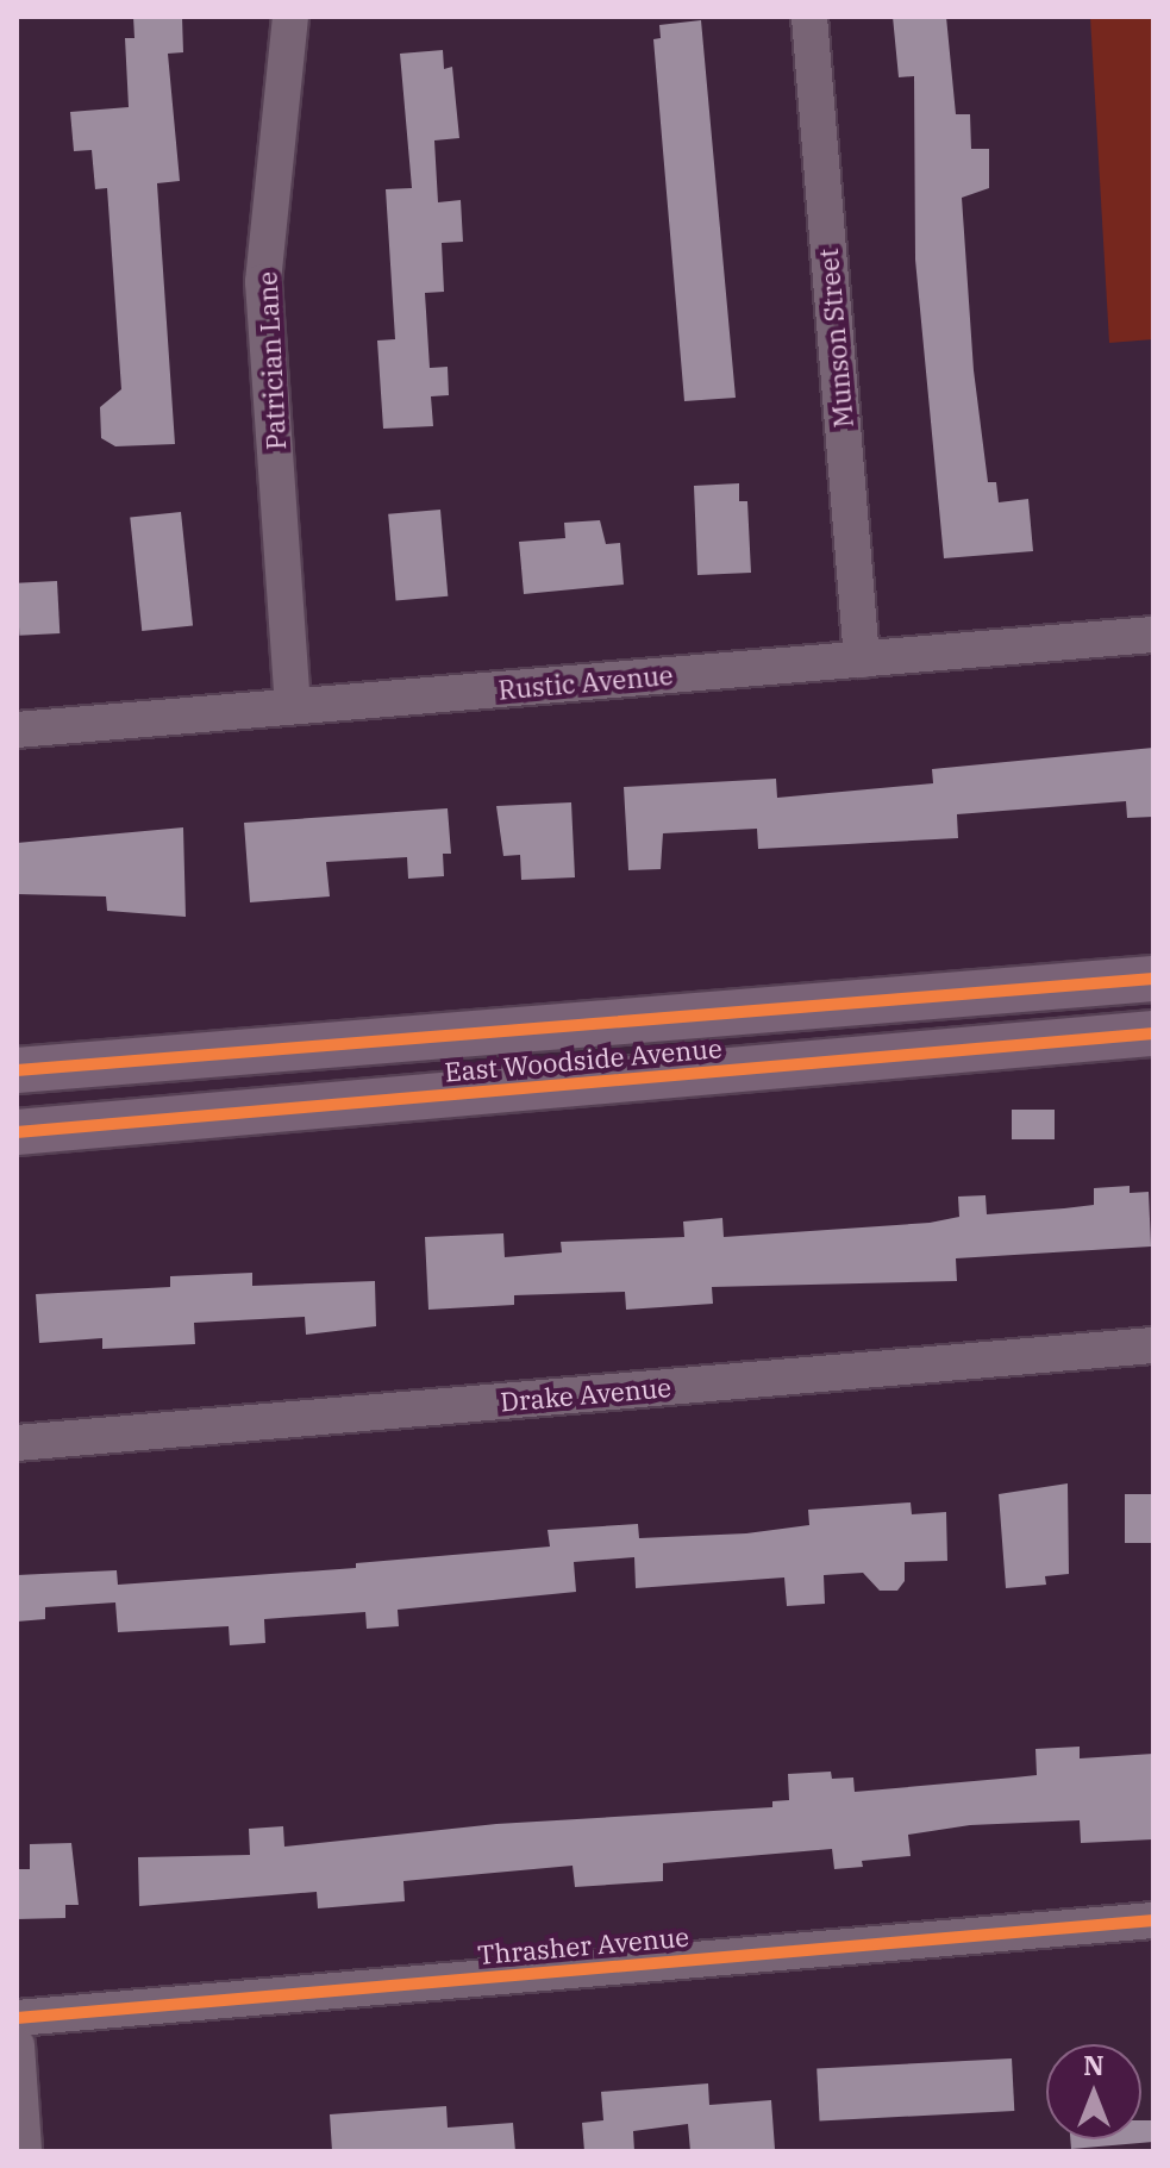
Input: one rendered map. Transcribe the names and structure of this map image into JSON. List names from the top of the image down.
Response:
{
  "streets": {
    "main road": ["East Woodside Avenue"],
    "street": [
      "Munson Street",
      "Patrician Lane",
      "Rustic Avenue",
      "Drake Avenue",
      "Thrasher Avenue"
    ]
  },
  "crossings": [
    ["Munson Street", "Rustic Avenue"],
    ["Patrician Lane", "Rustic Avenue"]
  ],
  "north": "top"
}
